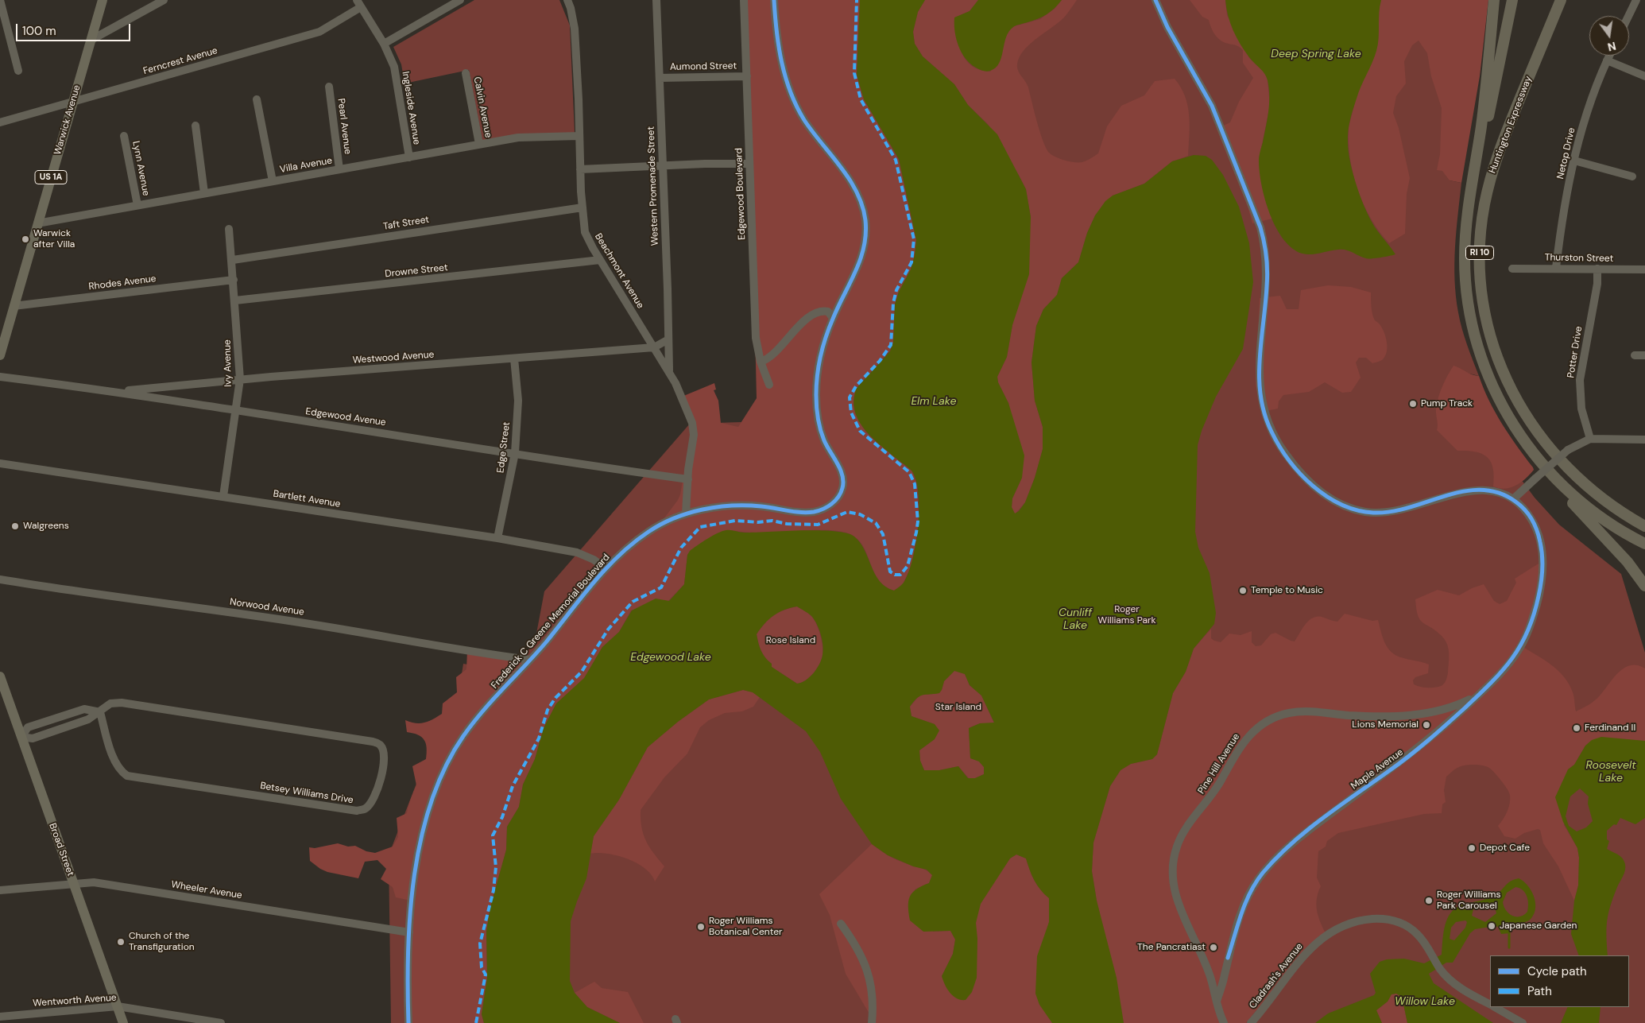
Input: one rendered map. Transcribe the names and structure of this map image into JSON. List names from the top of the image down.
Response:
{
  "streets": {
    "highway": ["Huntington Expressway", "RI 10"],
    "main road": ["Warwick Avenue", "US 1A", "Broad Street"],
    "street": [
      "Ferncrest Avenue",
      "Aumond Street",
      "Calvin Avenue",
      "Ingleside Avenue",
      "Pearl Avenue",
      "Netop Drive",
      "Villa Avenue",
      "Lynn Avenue",
      "Western Promenade Street",
      "Edgewood Boulevard",
      "Taft Street",
      "Thurston Street",
      "Drowne Street",
      "Beachmont Avenue",
      "Rhodes Avenue",
      "Potter Drive",
      "Westwood Avenue",
      "Ivy Avenue",
      "Edgewood Avenue",
      "Edge Street",
      "Bartlett Avenue",
      "Norwood Avenue",
      "Frederick C Greene Memorial Boulevard",
      "Pine Hill Avenue",
      "Maple Avenue",
      "Betsey Williams Drive",
      "Wheeler Avenue",
      "Cladrash's Avenue",
      "Wentworth Avenue"
    ]
  },
  "crossings": [
    ["Ferncrest Avenue", "Ingleside Avenue"],
    ["Ferncrest Avenue", "Warwick Avenue"],
    ["Aumond Street", "Western Promenade Street"],
    ["Aumond Street", "Edgewood Boulevard"],
    ["Calvin Avenue", "Villa Avenue"],
    ["Ingleside Avenue", "Villa Avenue"],
    ["Warwick Avenue", "Villa Avenue"],
    ["Warwick Avenue", "Rhodes Avenue"],
    ["Pearl Avenue", "Villa Avenue"],
    ["Netop Drive", "Thurston Street"],
    ["Villa Avenue", "Lynn Avenue"],
    ["Villa Avenue", "Beachmont Avenue"],
    ["Western Promenade Street", "Beachmont Avenue"],
    ["Western Promenade Street", "Westwood Avenue"],
    ["Taft Street", "Beachmont Avenue"],
    ["Taft Street", "Ivy Avenue"],
    ["Thurston Street", "Potter Drive"],
    ["Drowne Street", "Beachmont Avenue"],
    ["Drowne Street", "Ivy Avenue"],
    ["Beachmont Avenue", "Westwood Avenue"],
    ["Beachmont Avenue", "Edgewood Avenue"],
    ["Beachmont Avenue", "Frederick C Greene Memorial Boulevard"],
    ["Rhodes Avenue", "Ivy Avenue"],
    ["Westwood Avenue", "Ivy Avenue"],
    ["Westwood Avenue", "Edgewood Avenue"],
    ["Westwood Avenue", "Edge Street"],
    ["Ivy Avenue", "Edgewood Avenue"],
    ["Ivy Avenue", "Bartlett Avenue"],
    ["Edgewood Avenue", "Edge Street"],
    ["Edge Street", "Bartlett Avenue"],
    ["Bartlett Avenue", "Frederick C Greene Memorial Boulevard"],
    ["Norwood Avenue", "Frederick C Greene Memorial Boulevard"],
    ["Frederick C Greene Memorial Boulevard", "Wheeler Avenue"],
    ["Pine Hill Avenue", "Maple Avenue"],
    ["Betsey Williams Drive", "Broad Street"],
    ["Broad Street", "Wheeler Avenue"],
    ["Broad Street", "Wentworth Avenue"]
  ],
  "water": [
    "Deep Spring Lake",
    "Elm Lake",
    "Cunliff Lake",
    "Edgewood Lake",
    "Roosevelt Lake",
    "Willow Lake"
  ],
  "parks": ["Roger Williams Park", "Rose Island", "Star Island"],
  "places": [
    "Warwick after Villa",
    "Pump Track",
    "Walgreens",
    "Temple to Music",
    "Lions Memorial",
    "Ferdinand II",
    "Depot Cafe",
    "Roger Williams Park Carousel",
    "Japanese Garden",
    "Roger Williams Botanical Center",
    "Church of the Transfiguration",
    "The Pancratiast"
  ],
  "legend": ["Cycle path", "Path"],
  "scale_bar": "100 m",
  "north": "bottom"
}
